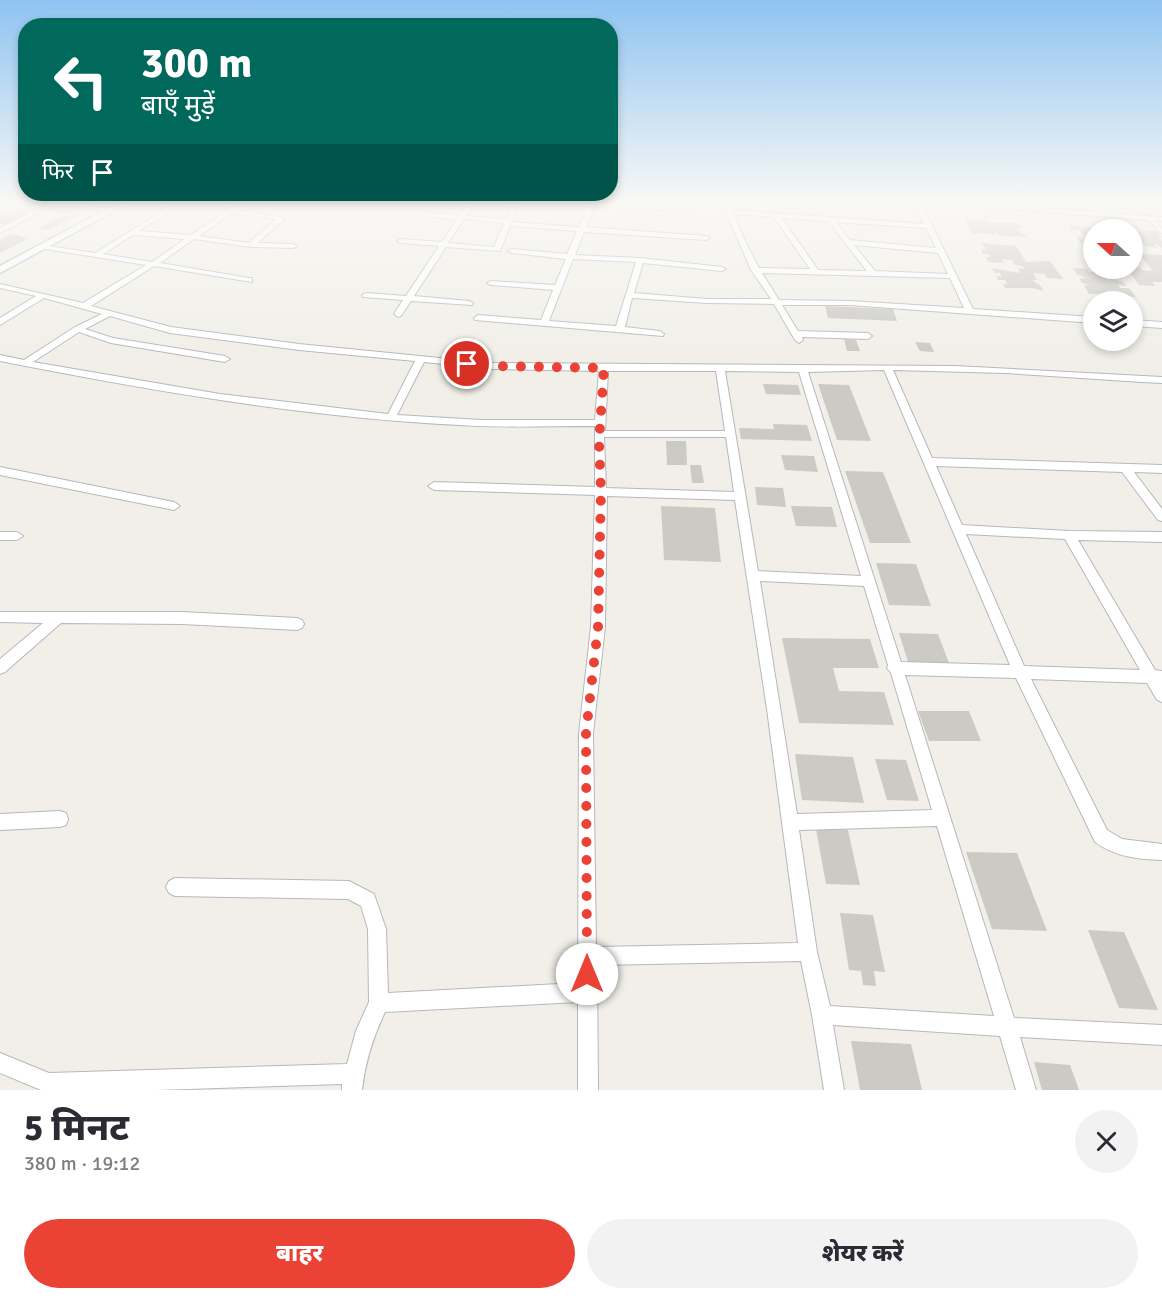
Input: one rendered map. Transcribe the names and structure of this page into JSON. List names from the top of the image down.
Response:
{
  "north": "left",
  "page": {
    "turn": ["300 m", "बाएँ मुड़ें"],
    "then": "फिर",
    "heading": ["5 मिनट", "380 m · 19:12"],
    "buttons": ["बाहर", "शेयर करें"]
  }
}
